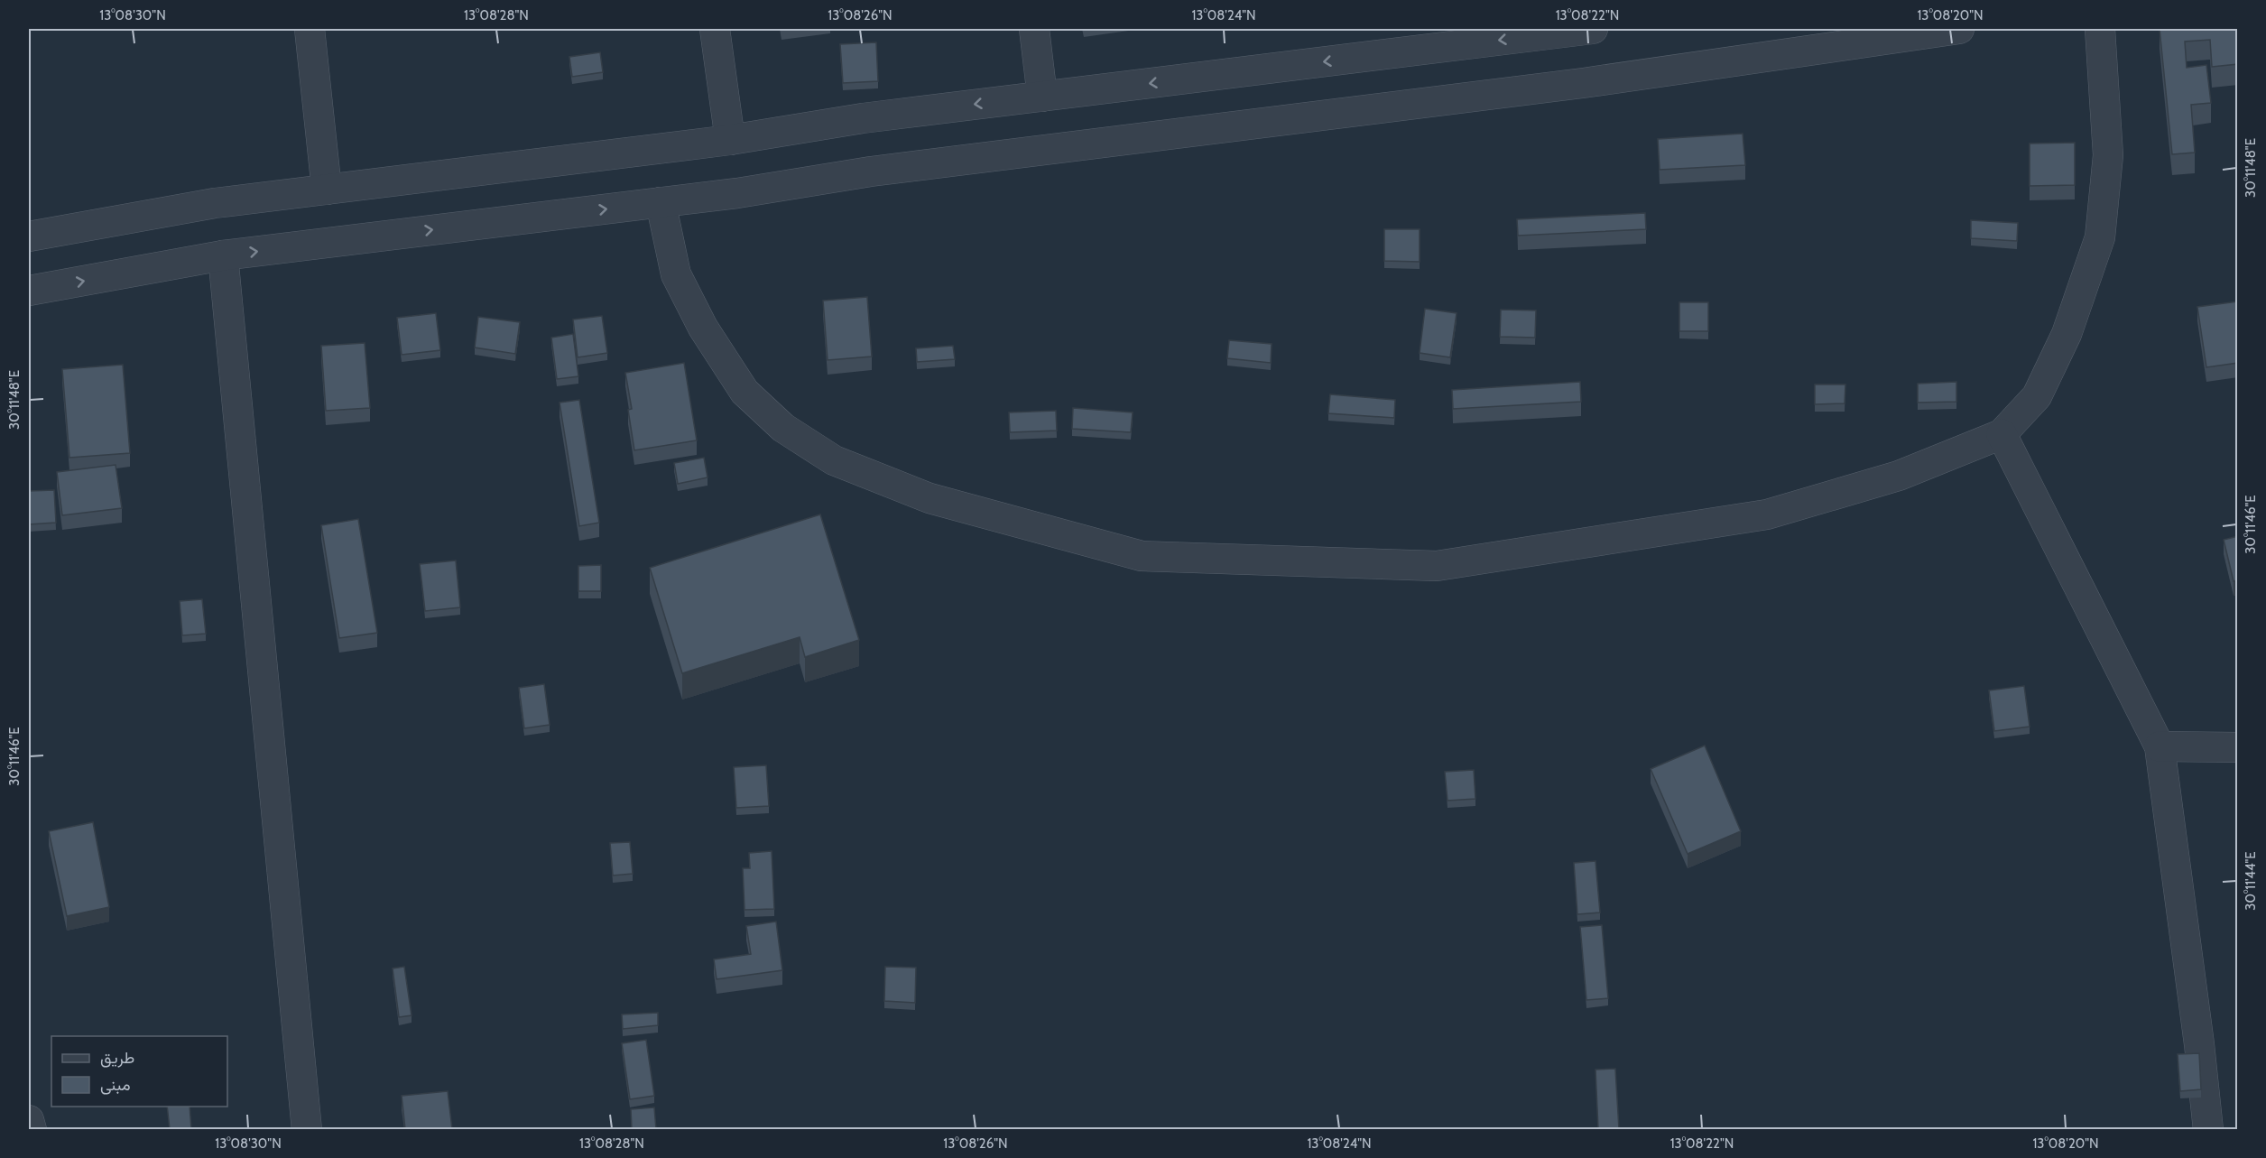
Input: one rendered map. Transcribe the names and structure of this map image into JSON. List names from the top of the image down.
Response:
{
  "legend": ["طريق", "مبنى"],
  "coordinates": [
    "13°08'30\"N",
    "13°08'28\"N",
    "13°08'26\"N",
    "13°08'24\"N",
    "13°08'22\"N",
    "13°08'20\"N",
    "30°11'48\"E",
    "30°11'46\"E",
    "30°11'44\"E"
  ]
}
